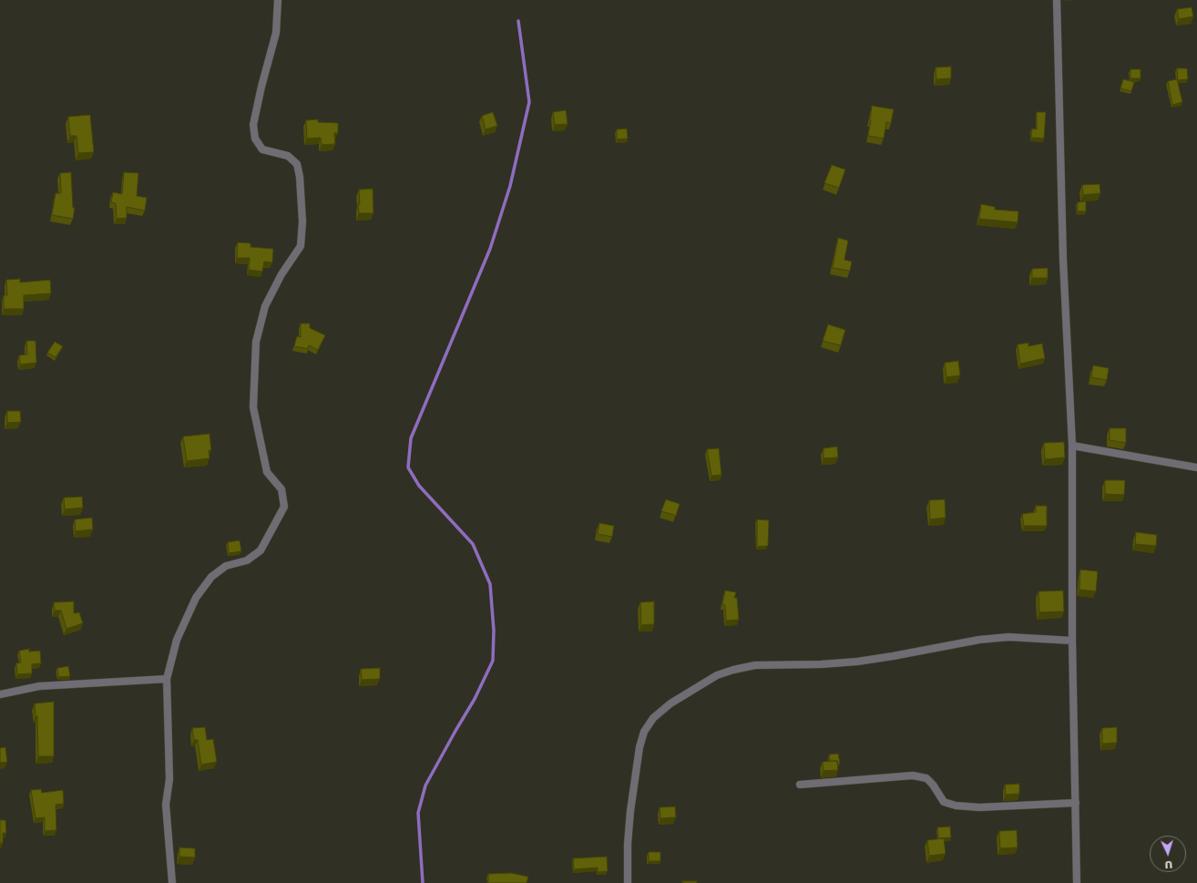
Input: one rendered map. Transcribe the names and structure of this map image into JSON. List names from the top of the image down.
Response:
{
  "north": "bottom"
}
